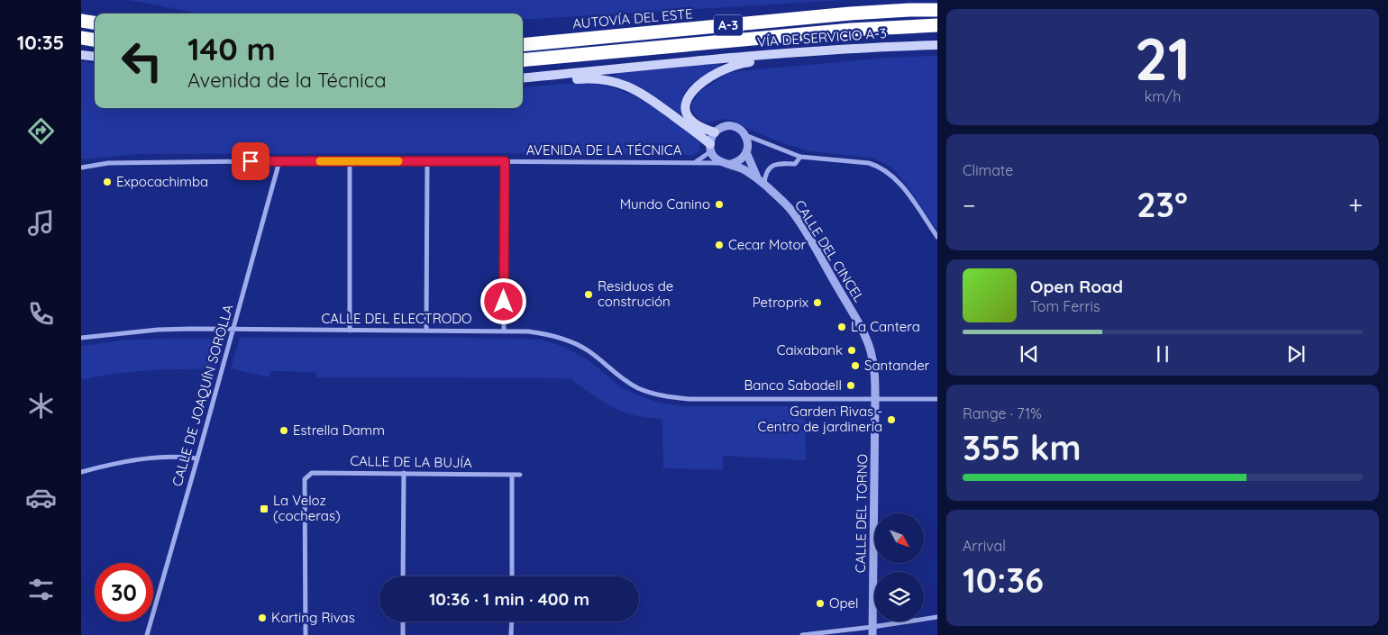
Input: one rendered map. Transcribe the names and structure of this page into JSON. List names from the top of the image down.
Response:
{
  "streets": {
    "highway": ["AUTOVÍA DEL ESTE", "A-3"],
    "main road": ["VÍA DE SERVICIO A-3"],
    "street": [
      "AVENIDA DE LA TÉCNICA",
      "CALLE DEL CINCEL",
      "CALLE DEL ELECTRODO",
      "CALLE DE JOAQUÍN SOROLLA",
      "CALLE DE LA BUJÍA",
      "CALLE DEL TORNO"
    ]
  },
  "crossings": [
    ["AVENIDA DE LA TÉCNICA", "CALLE DE JOAQUÍN SOROLLA"],
    ["CALLE DEL CINCEL", "CALLE DEL ELECTRODO"],
    ["CALLE DEL CINCEL", "CALLE DEL TORNO"],
    ["CALLE DEL ELECTRODO", "CALLE DE JOAQUÍN SOROLLA"],
    ["CALLE DEL ELECTRODO", "CALLE DEL TORNO"]
  ],
  "places": {
    "other": [
      "Expocachimba",
      "Mundo Canino",
      "Cecar Motor",
      "Residuos de construción",
      "Petroprix",
      "La Cantera",
      "Caixabank",
      "Santander",
      "Banco Sabadell",
      "Garden Rivas - Centro de jardinería",
      "Estrella Damm",
      "Opel",
      "Karting Rivas"
    ],
    "transit": ["La Veloz (cocheras)"]
  },
  "north": "bottom right",
  "page": {
    "tabs": "10:35",
    "tile": [
      ["21", "km/h"],
      "Climate",
      ["Range · 71%", "355 km"],
      ["Arrival", "10:36"]
    ],
    "turn": ["140 m", "Avenida de la Técnica"],
    "heat": ["−", "23°", "+"],
    "song": ["Open Road", "Tom Ferris"],
    "limit": "30",
    "trip": "10:36 · 1 min · 400 m"
  }
}
